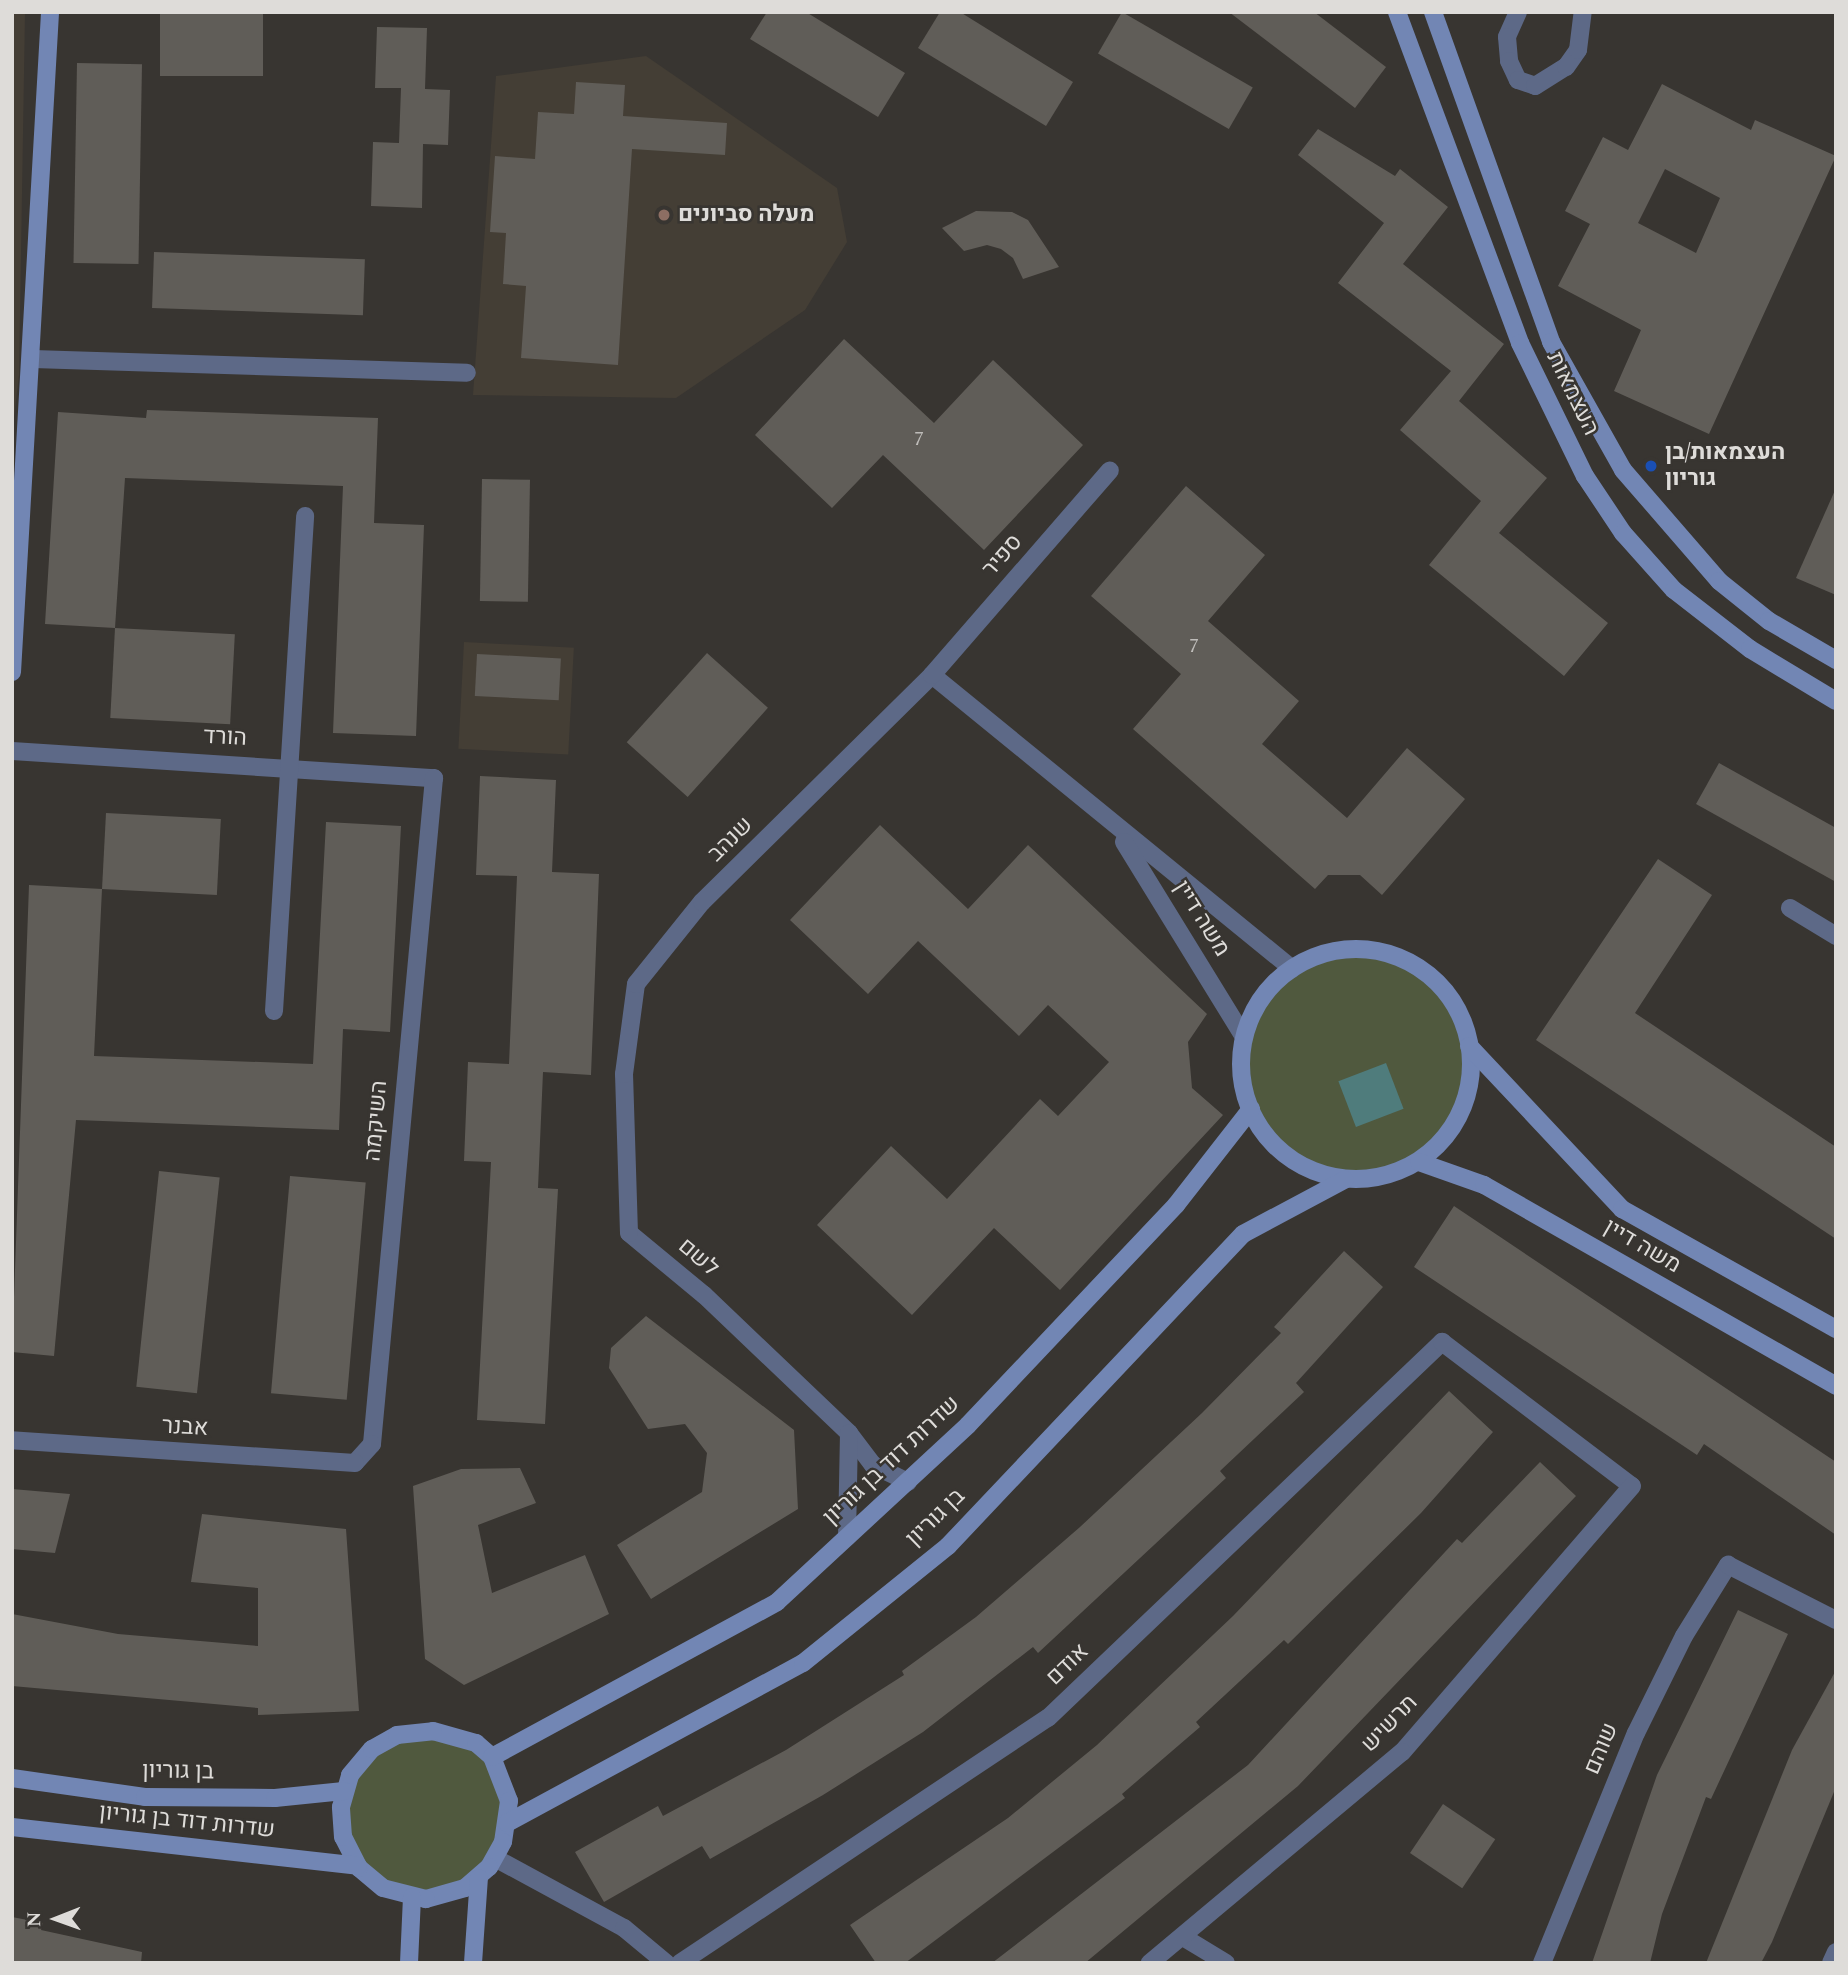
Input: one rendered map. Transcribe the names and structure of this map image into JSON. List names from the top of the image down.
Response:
{
  "streets": {
    "street": [
      "העצמאות",
      "ספיר",
      "הורד",
      "שנהב",
      "משה דיין",
      "השיקמה",
      "לשם",
      "אבנר",
      "שדרות דוד בן גוריון",
      "בן גוריון",
      "אודם",
      "תרשיש",
      "שוהם"
    ]
  },
  "crossings": [
    ["ספיר", "שנהב"],
    ["ספיר", "משה דיין"],
    ["הורד", "השיקמה"],
    ["שנהב", "משה דיין"],
    ["שנהב", "לשם"],
    ["משה דיין", "שדרות דוד בן גוריון"],
    ["משה דיין", "בן גוריון"],
    ["השיקמה", "אבנר"],
    ["לשם", "שדרות דוד בן גוריון"],
    ["שדרות דוד בן גוריון", "בן גוריון"],
    ["אודם", "תרשיש"]
  ],
  "places": ["מעלה סביונים", "העצמאות/בן גוריון"],
  "house_numbers": ["7", "7"],
  "north": "left"
}
